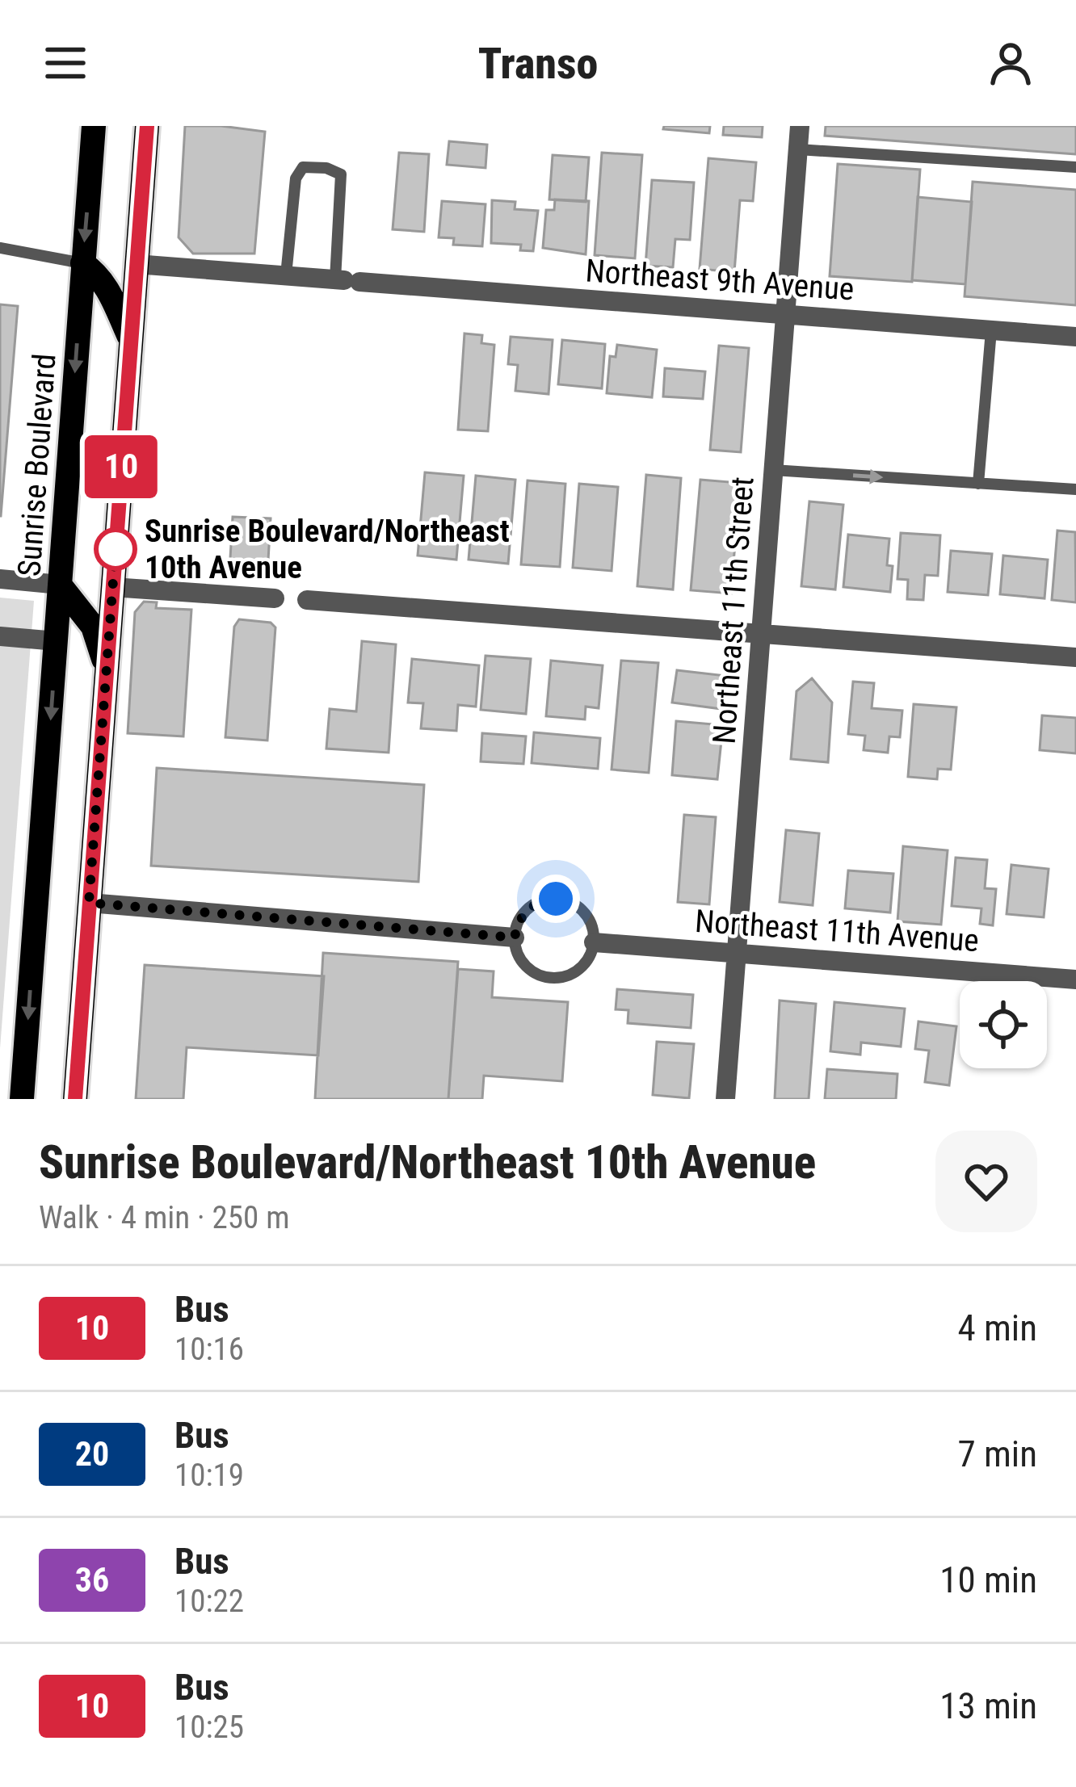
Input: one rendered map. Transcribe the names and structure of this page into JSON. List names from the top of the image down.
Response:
{
  "streets": {
    "main road": ["Sunrise Boulevard"],
    "street": ["Northeast 9th Avenue", "Northeast 11th Street", "Northeast 11th Avenue"]
  },
  "crossings": [
    ["Northeast 9th Avenue", "Northeast 11th Street"],
    ["Northeast 11th Street", "Northeast 11th Avenue"]
  ],
  "places": ["Sunrise Boulevard/Northeast 10th Avenue"],
  "lines": ["bus line 10"],
  "page": {
    "header": "Transo",
    "on_map": "10",
    "heading": ["Sunrise Boulevard/Northeast 10th Avenue", "Walk · 4 min · 250 m"],
    "list": [
      {
        "mark": "10",
        "name": "Bus",
        "note": "10:16",
        "value": "4 min"
      },
      {
        "mark": "20",
        "name": "Bus",
        "note": "10:19",
        "value": "7 min"
      },
      {
        "mark": "36",
        "name": "Bus",
        "note": "10:22",
        "value": "10 min"
      },
      {
        "mark": "10",
        "name": "Bus",
        "note": "10:25",
        "value": "13 min"
      }
    ]
  }
}
